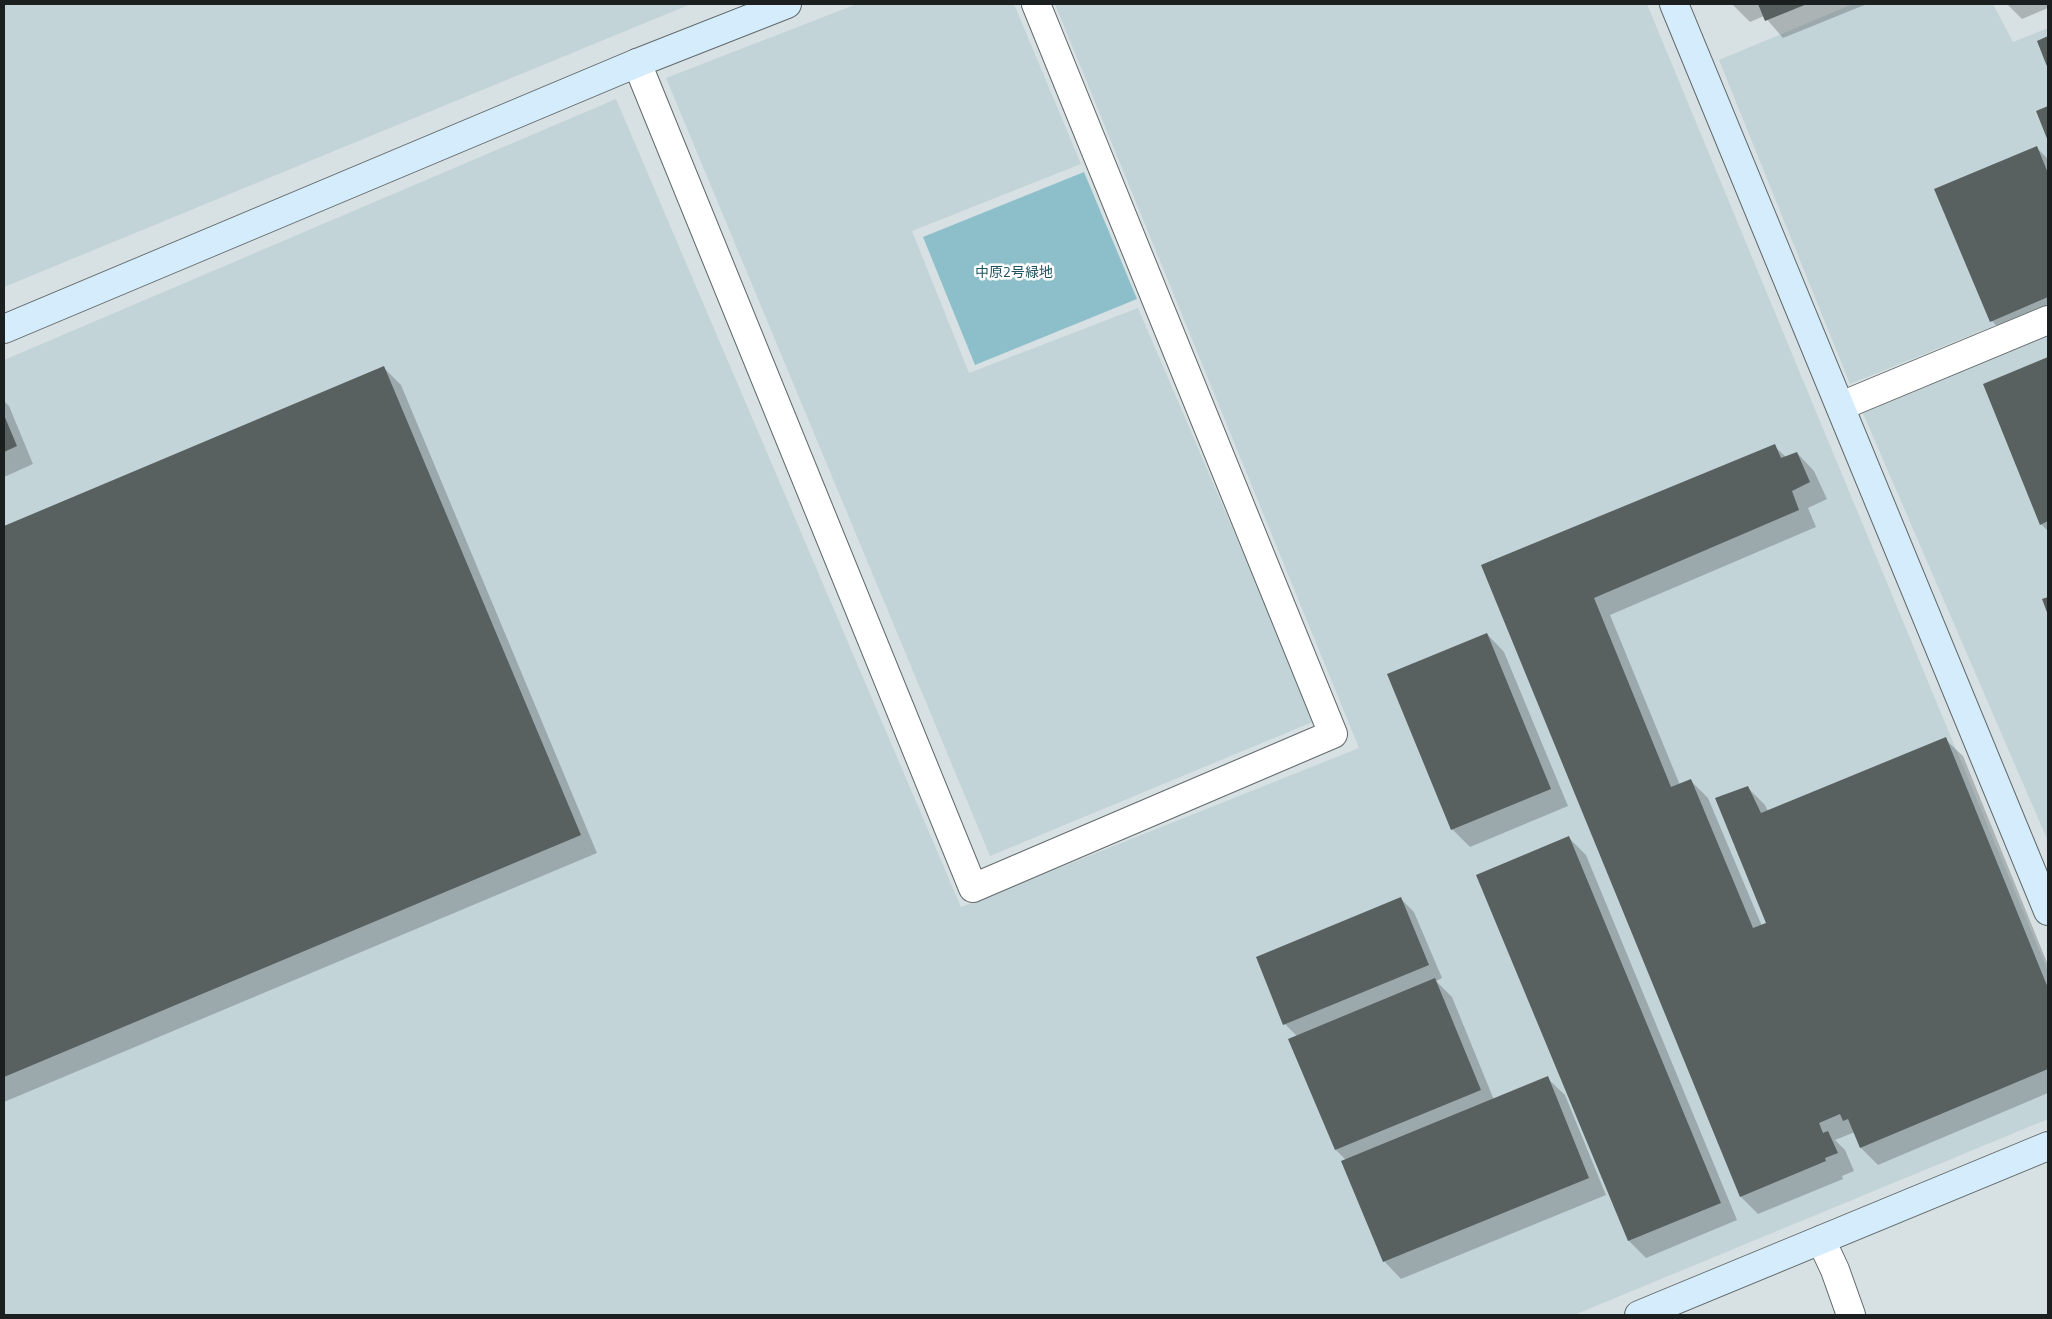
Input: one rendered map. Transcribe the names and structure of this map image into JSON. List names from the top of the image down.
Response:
{
  "parks": ["中原2号緑地"]
}
